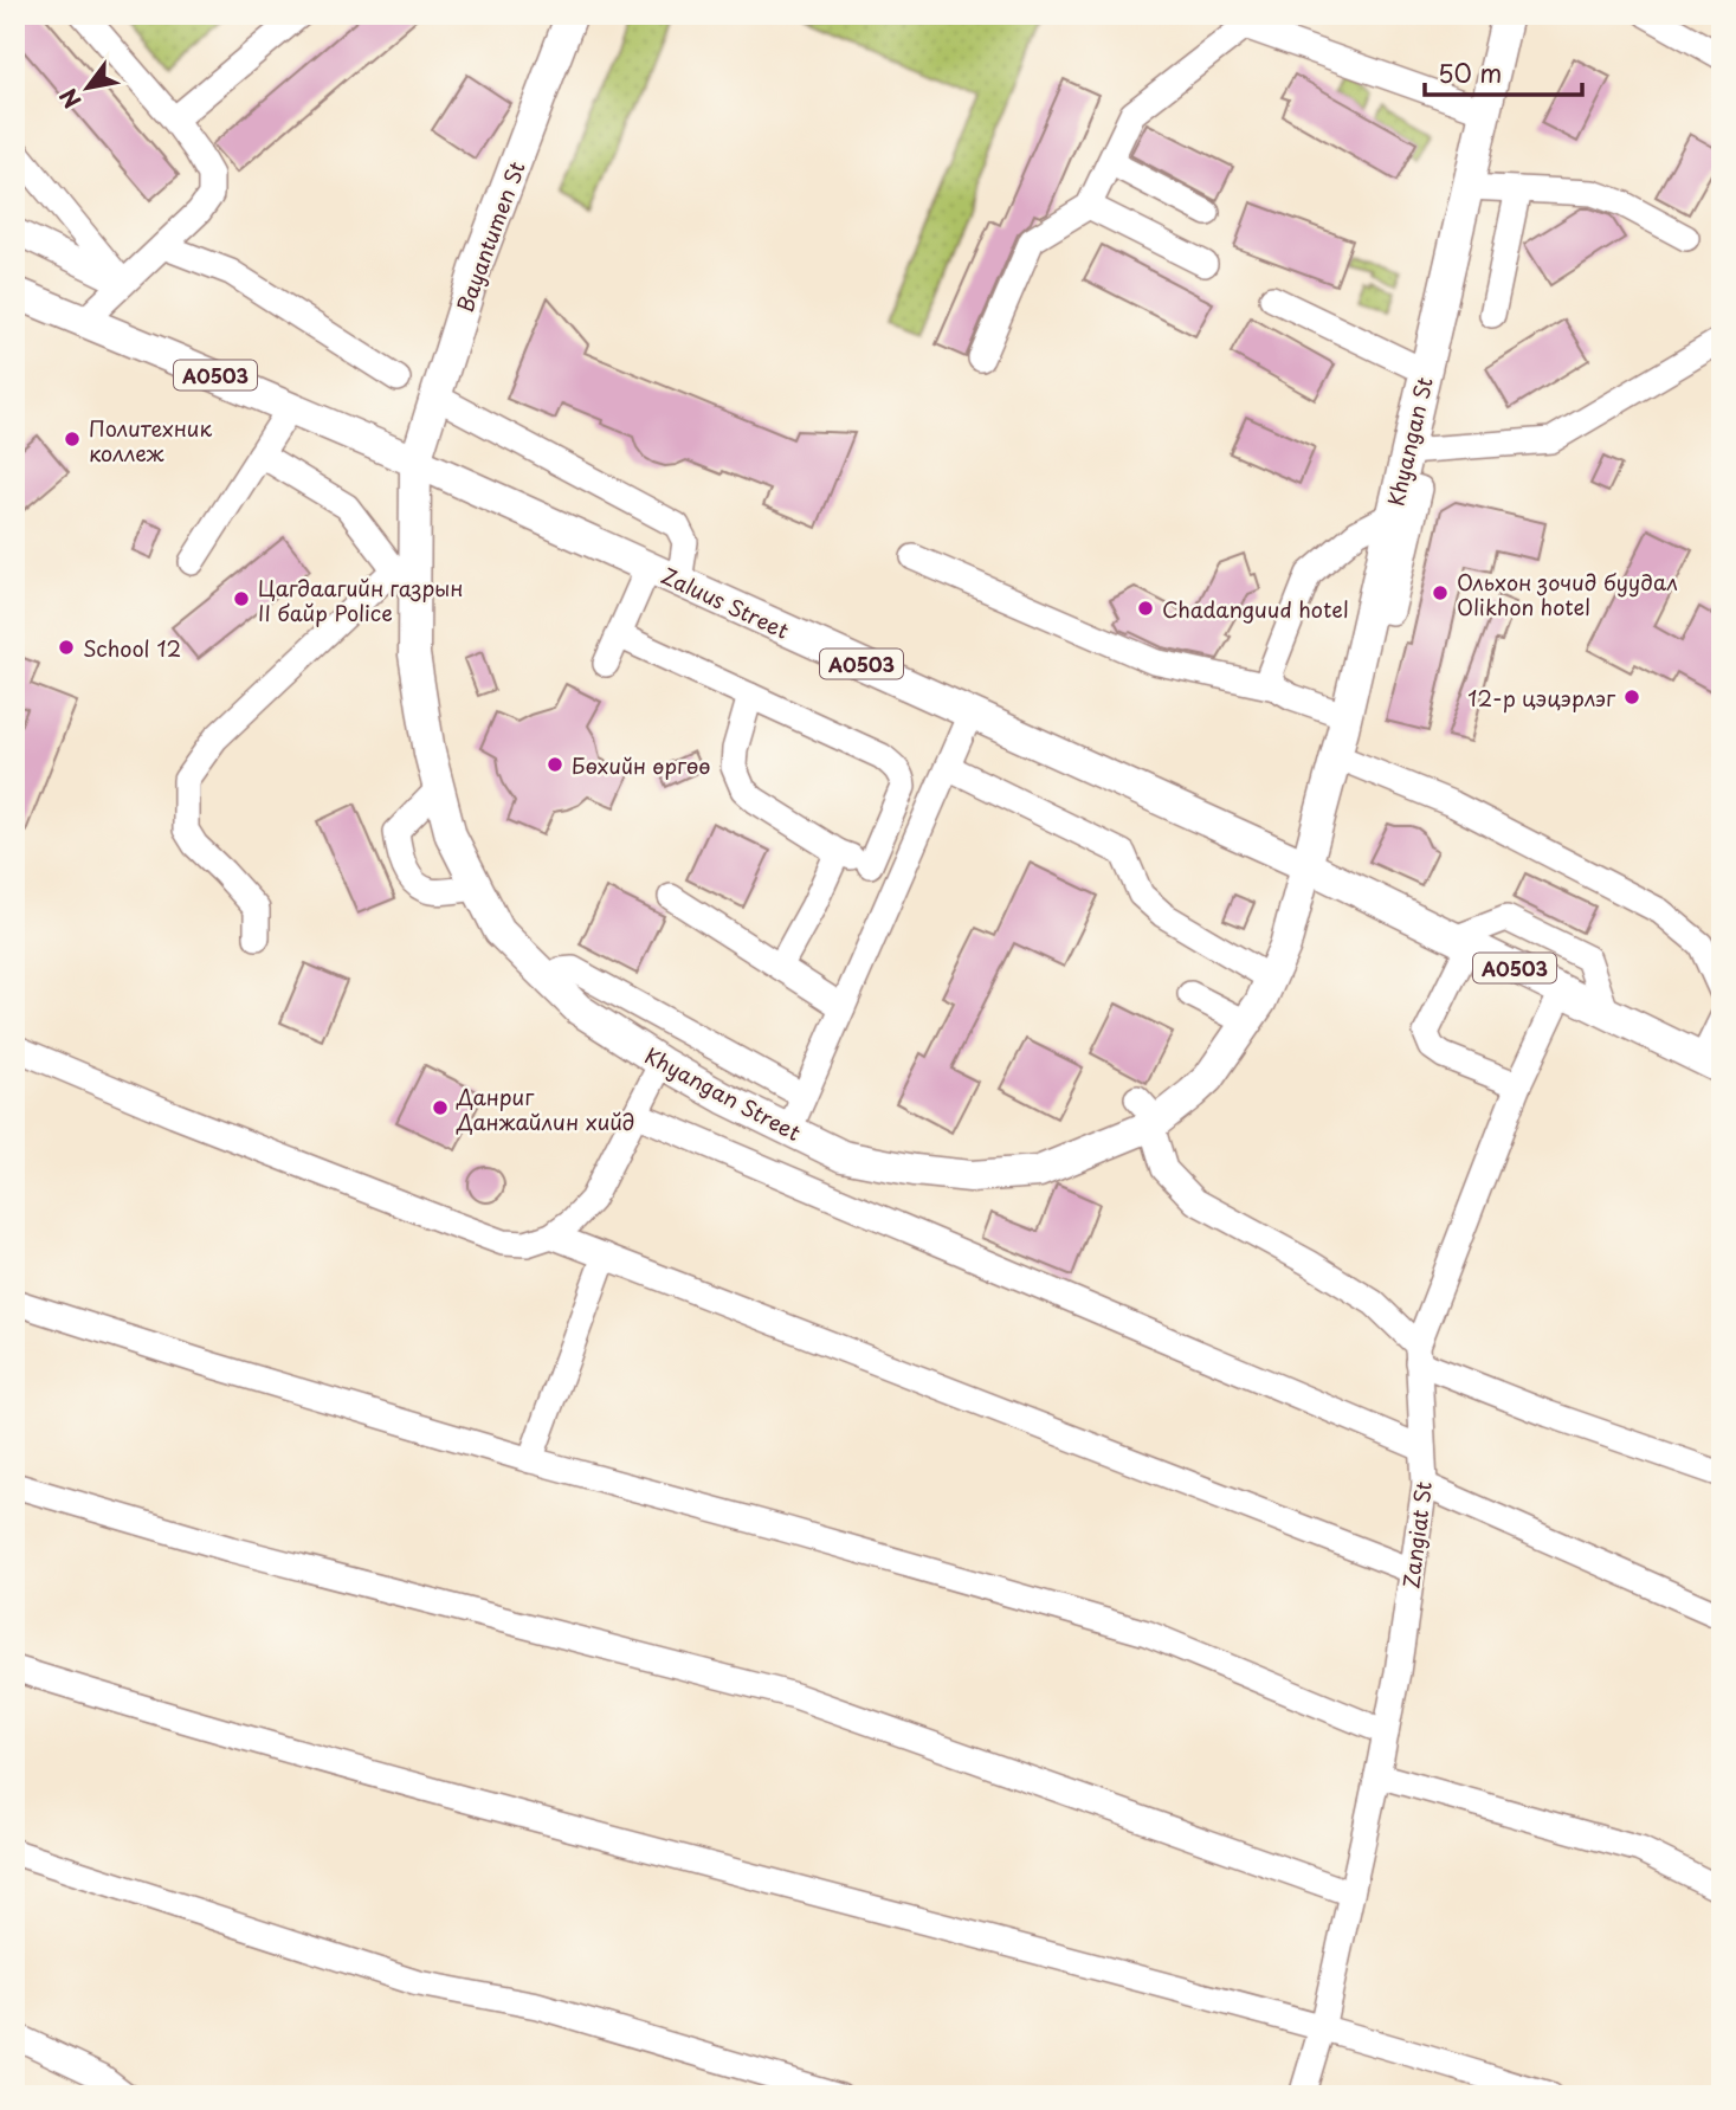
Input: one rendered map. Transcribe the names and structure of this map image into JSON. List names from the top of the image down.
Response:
{
  "streets": {
    "main road": [
      "Bayantumen St",
      "A0503",
      "Khyangan St",
      "Zaluus Street",
      "Khyangan Street"
    ],
    "street": ["Zangiat St"]
  },
  "crossings": [
    ["Bayantumen St", "A0503"],
    ["Bayantumen St", "Zaluus Street"],
    ["Bayantumen St", "Khyangan Street"],
    ["A0503", "Khyangan St"],
    ["A0503", "Zaluus Street"],
    ["A0503", "Khyangan Street"],
    ["A0503", "Zangiat St"],
    ["Khyangan St", "Zaluus Street"],
    ["Khyangan St", "Khyangan Street"],
    ["Zaluus Street", "Khyangan Street"]
  ],
  "places": [
    "Политехник коллеж",
    "Ольхон зочид буудал Olikhon hotel",
    "Цагдаагийн газрын II байр Police",
    "Chadanguud hotel",
    "School 12",
    "12-р цэцэрлэг",
    "Бөхийн өргөө",
    "Данриг Данжайлин хийд"
  ],
  "scale_bar": "50 m",
  "north": "bottom left"
}
